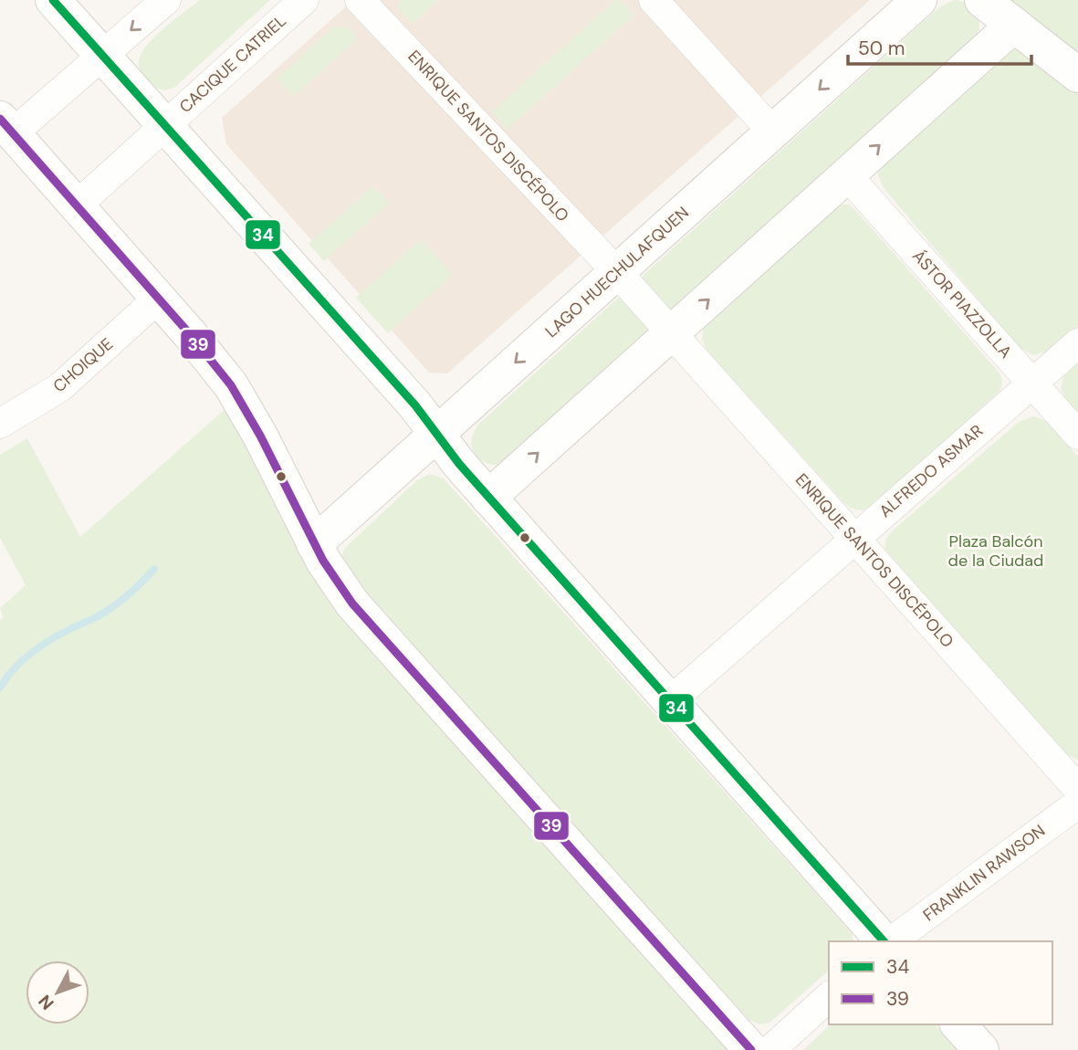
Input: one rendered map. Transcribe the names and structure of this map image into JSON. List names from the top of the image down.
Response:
{
  "streets": {
    "main road": ["LAGO HUECHULAFQUEN"],
    "street": [
      "CACIQUE CATRIEL",
      "ENRIQUE SANTOS DISCÉPOLO",
      "ÁSTOR PIAZZOLLA",
      "CHOIQUE",
      "ALFREDO ASMAR",
      "FRANKLIN RAWSON"
    ]
  },
  "crossings": [
    ["ENRIQUE SANTOS DISCÉPOLO", "LAGO HUECHULAFQUEN"],
    ["ENRIQUE SANTOS DISCÉPOLO", "ALFREDO ASMAR"],
    ["ÁSTOR PIAZZOLLA", "ALFREDO ASMAR"]
  ],
  "parks": ["Plaza Balcón de la Ciudad"],
  "lines": ["transit line 34", "transit line 39"],
  "legend": ["34", "39"],
  "scale_bar": "50 m",
  "north": "bottom left"
}
